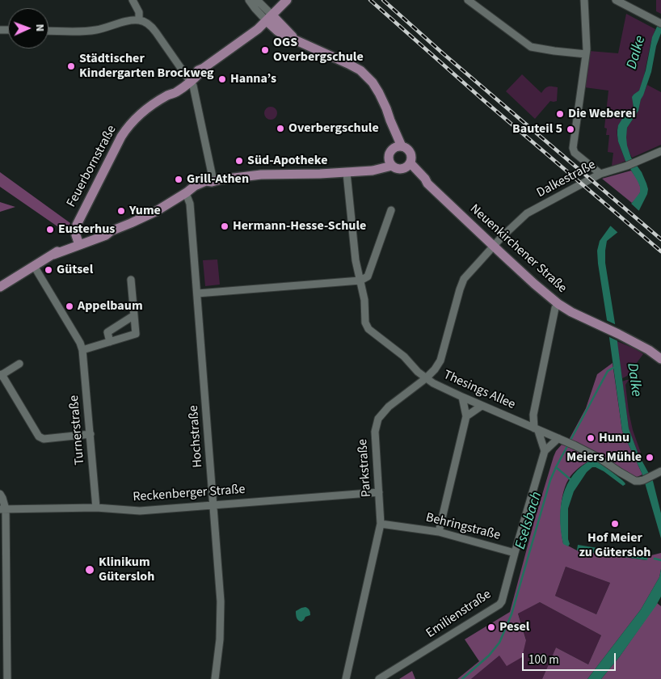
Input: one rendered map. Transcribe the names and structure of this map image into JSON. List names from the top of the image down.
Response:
{
  "streets": {
    "main road": ["Feuerbornstraße", "Neuenkirchener Straße"],
    "street": [
      "Dalkestraße",
      "Thesings Allee",
      "Turnerstraße",
      "Hochstraße",
      "Parkstraße",
      "Reckenberger Straße",
      "Behringstraße",
      "Emilienstraße"
    ]
  },
  "crossings": [
    ["Dalkestraße", "Neuenkirchener Straße"],
    ["Dalkestraße", "Parkstraße"],
    ["Neuenkirchener Straße", "Parkstraße"],
    ["Thesings Allee", "Parkstraße"],
    ["Turnerstraße", "Reckenberger Straße"],
    ["Hochstraße", "Reckenberger Straße"],
    ["Parkstraße", "Reckenberger Straße"],
    ["Parkstraße", "Behringstraße"],
    ["Behringstraße", "Emilienstraße"]
  ],
  "water": ["Dalke", "Eselsbach"],
  "places": [
    "OGS Overbergschule",
    "Städtischer Kindergarten Brockweg",
    "Hanna’s",
    "Die Weberei",
    "Overbergschule",
    "Bauteil 5",
    "Süd-Apotheke",
    "Grill-Athen",
    "Yume",
    "Hermann-Hesse-Schule",
    "Eusterhus",
    "Gütsel",
    "Appelbaum",
    "Hunu",
    "Meiers Mühle",
    "Hof Meier zu Gütersloh",
    "Klinikum Gütersloh",
    "Pesel"
  ],
  "scale_bar": "100 m",
  "north": "right"
}
